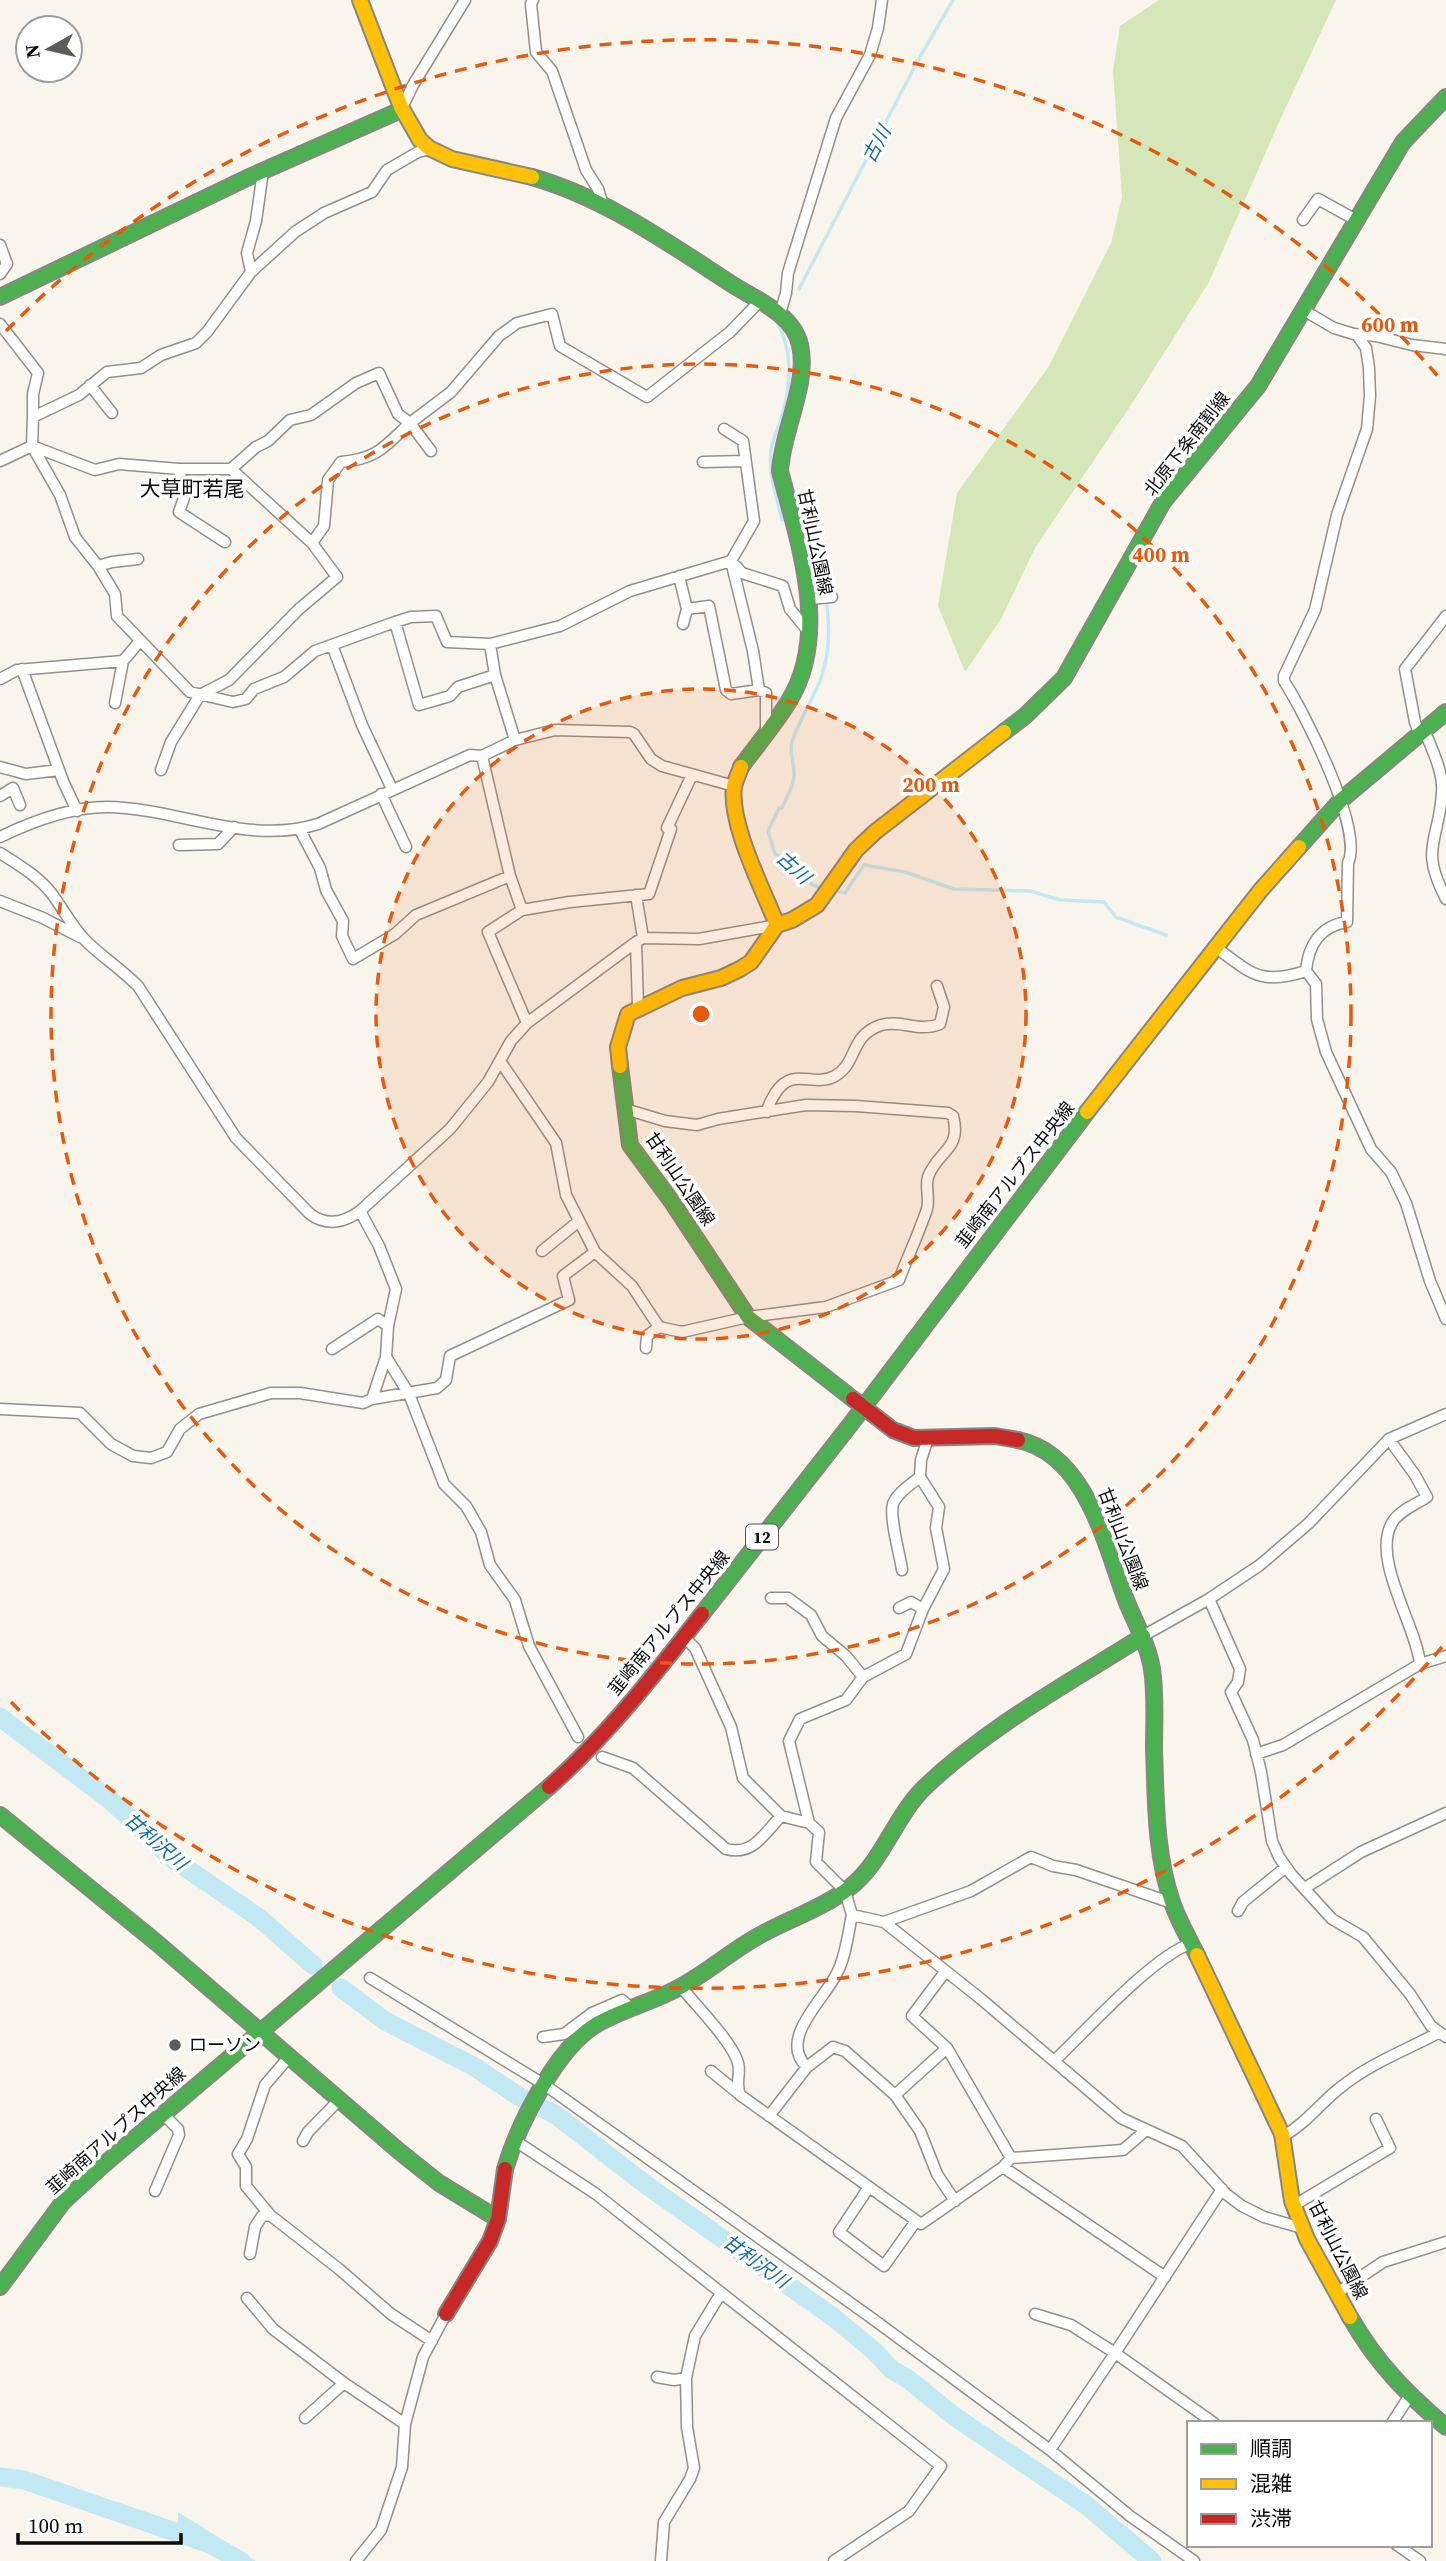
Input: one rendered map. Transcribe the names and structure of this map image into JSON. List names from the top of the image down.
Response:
{
  "streets": {
    "main road": [
      "北原下条南割線",
      "甘利山公園線",
      "韮崎南アルプス中央線",
      "12"
    ]
  },
  "crossings": [
    ["甘利山公園線", "韮崎南アルプス中央線"]
  ],
  "districts": ["大草町若尾"],
  "water": ["古川", "甘利沢川"],
  "places": ["ローソン"],
  "legend": ["順調", "混雑", "渋滞"],
  "scale_bar": "100 m",
  "north": "left",
  "rings": ["600 m", "400 m", "200 m"]
}
